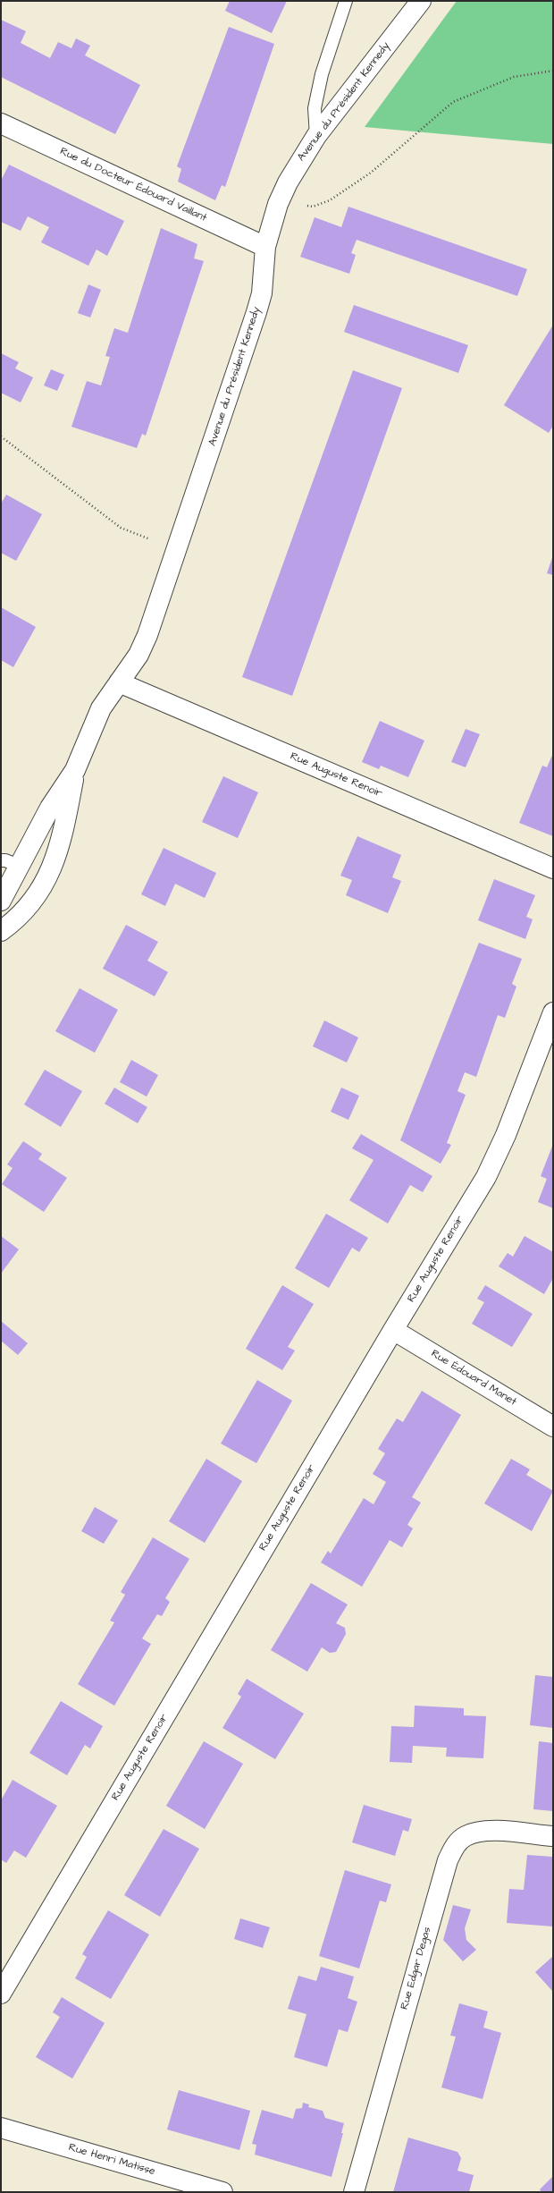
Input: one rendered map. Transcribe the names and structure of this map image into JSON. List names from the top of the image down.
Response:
{
  "streets": {
    "street": [
      "Avenue du Président Kennedy",
      "Rue du Docteur Édouard Vaillant",
      "Rue Auguste Renoir",
      "Rue Édouard Manet",
      "Rue Edgar Degas",
      "Rue Henri Matisse"
    ]
  },
  "crossings": [
    ["Avenue du Président Kennedy", "Rue du Docteur Édouard Vaillant"],
    ["Avenue du Président Kennedy", "Rue Auguste Renoir"],
    ["Rue Auguste Renoir", "Rue Édouard Manet"]
  ]
}
